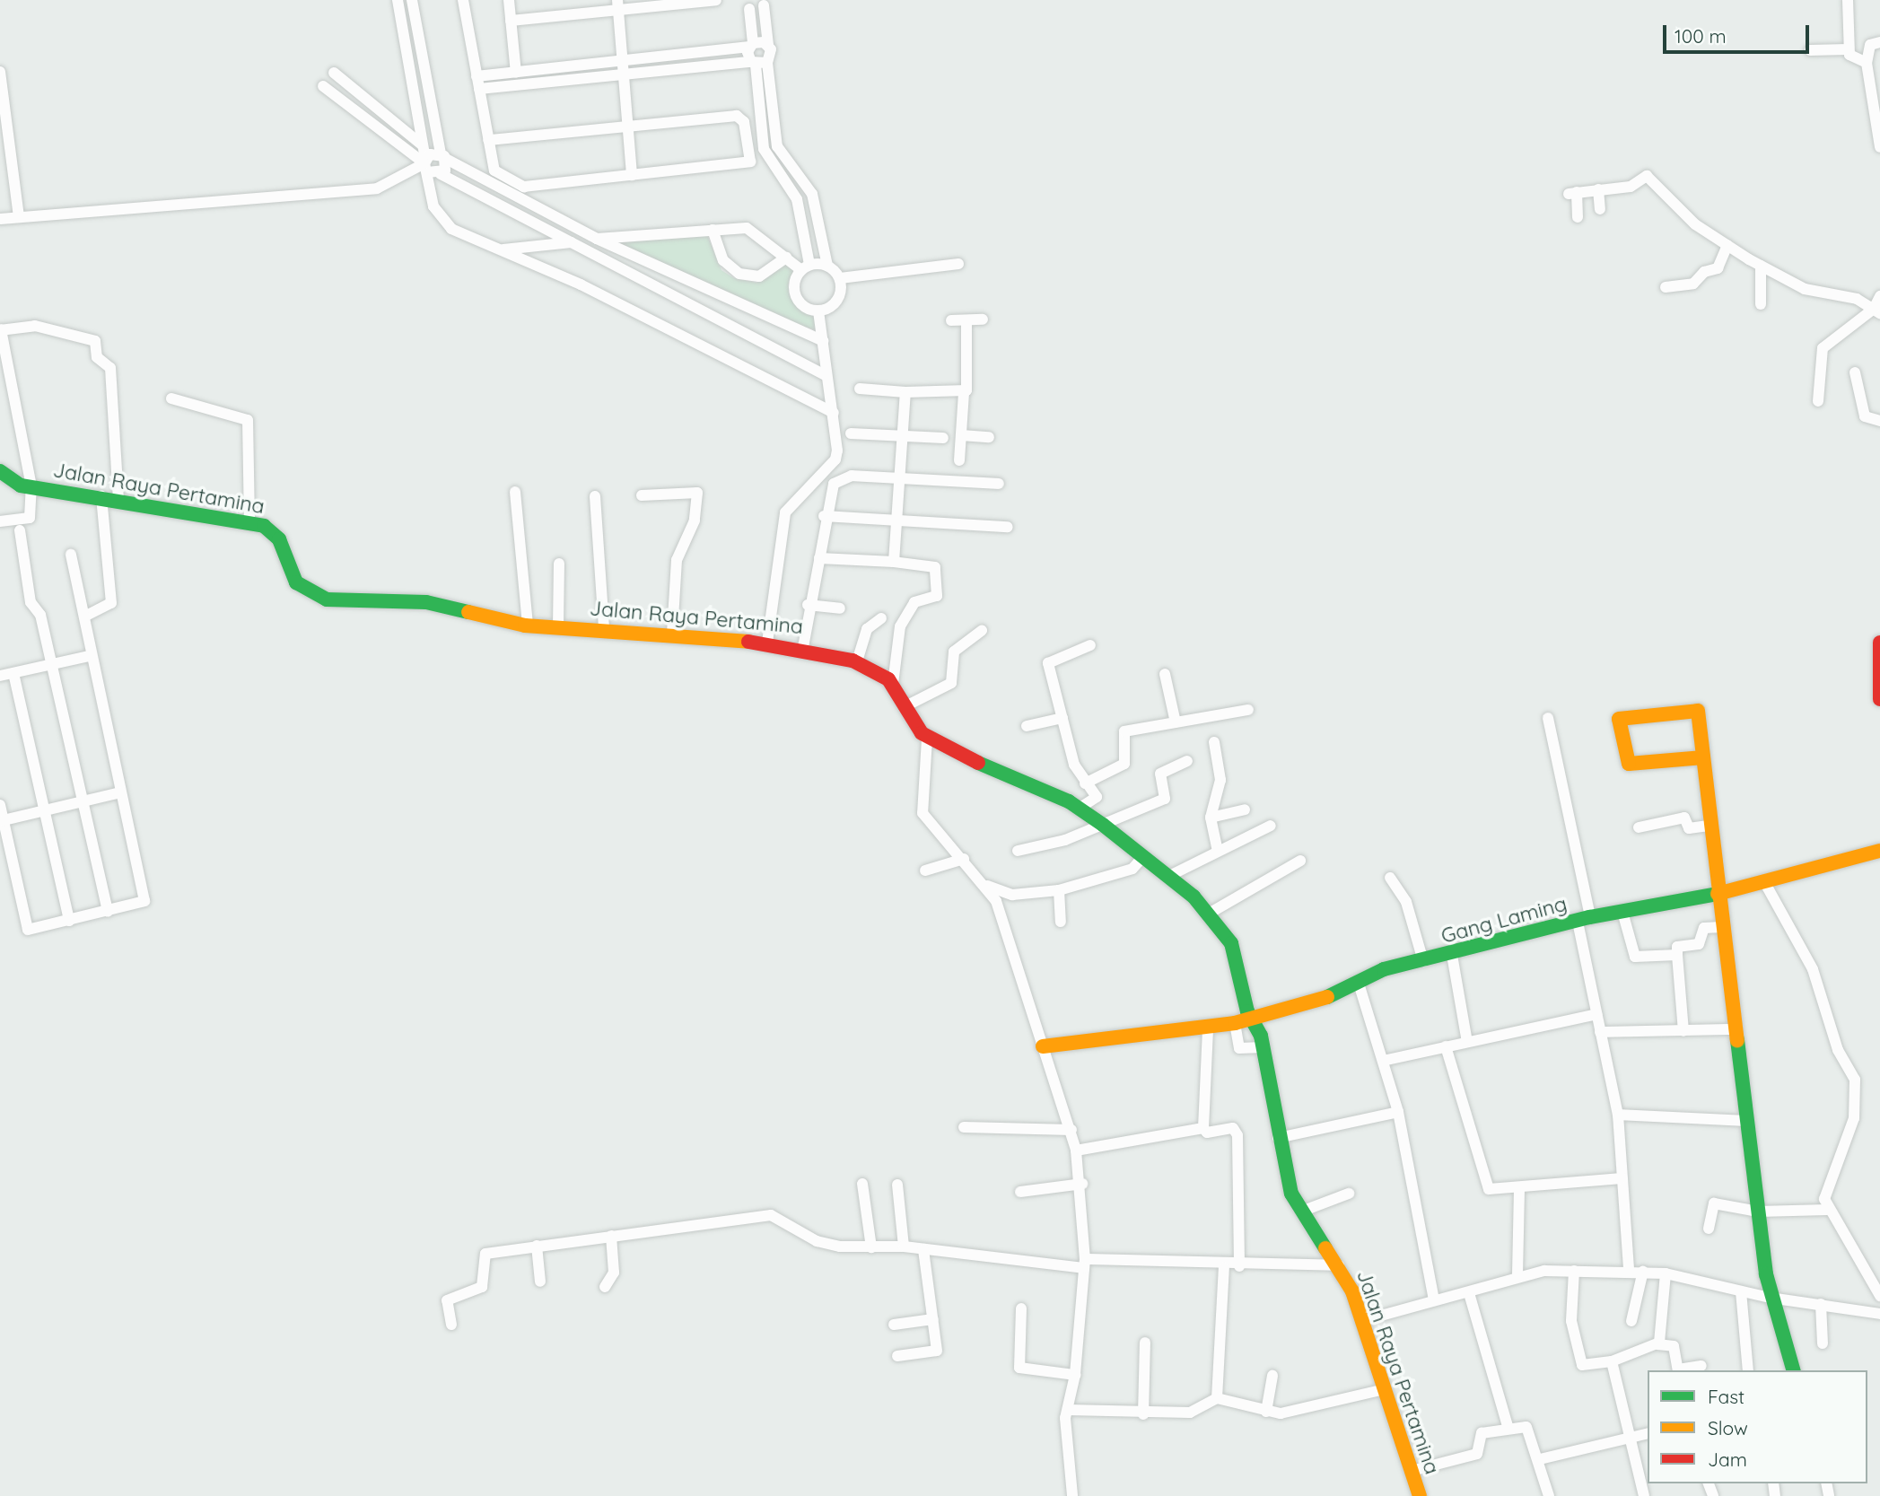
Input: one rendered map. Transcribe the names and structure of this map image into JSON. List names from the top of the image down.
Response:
{
  "streets": {
    "main road": ["Jalan Raya Pertamina", "Gang Laming"]
  },
  "crossings": [
    ["Jalan Raya Pertamina", "Gang Laming"]
  ],
  "legend": ["Fast", "Slow", "Jam"],
  "scale_bar": "100 m"
}
